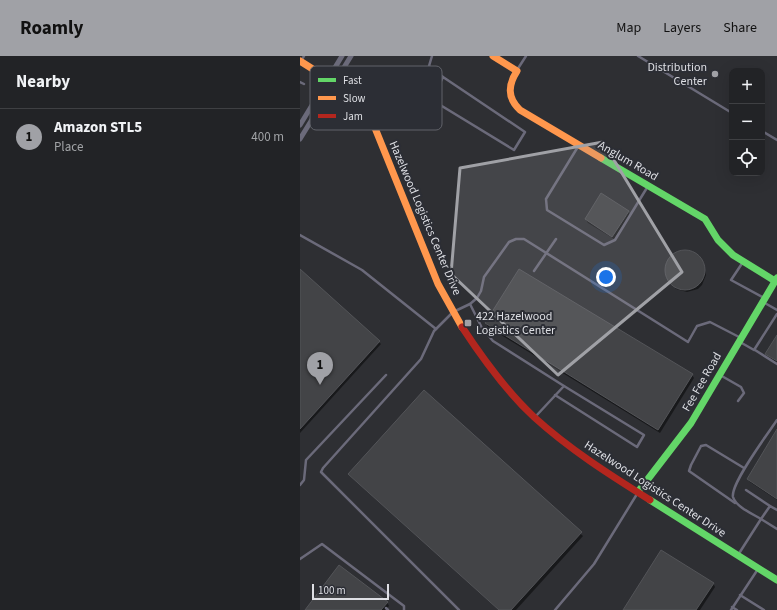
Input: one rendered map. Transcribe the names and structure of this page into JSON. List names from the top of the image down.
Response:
{
  "streets": {
    "street": ["Anglum Road", "Hazelwood Logistics Center Drive", "Fee Fee Road"]
  },
  "crossings": [
    ["Anglum Road", "Fee Fee Road"],
    ["Hazelwood Logistics Center Drive", "Fee Fee Road"]
  ],
  "places": {
    "other": ["Distribution Center"],
    "transit": ["422 Hazelwood Logistics Center"]
  },
  "legend": ["Fast", "Slow", "Jam"],
  "scale_bar": "100 m",
  "page": {
    "header": "Roamly",
    "nav": ["Map", "Layers", "Share"],
    "heading": "Nearby",
    "map_buttons": ["+", "−"],
    "list": [
      {
        "mark": "1",
        "name": "Amazon STL5",
        "note": "Place",
        "value": "400 m"
      }
    ],
    "pins": "1",
    "scale": "100 m"
  }
}
